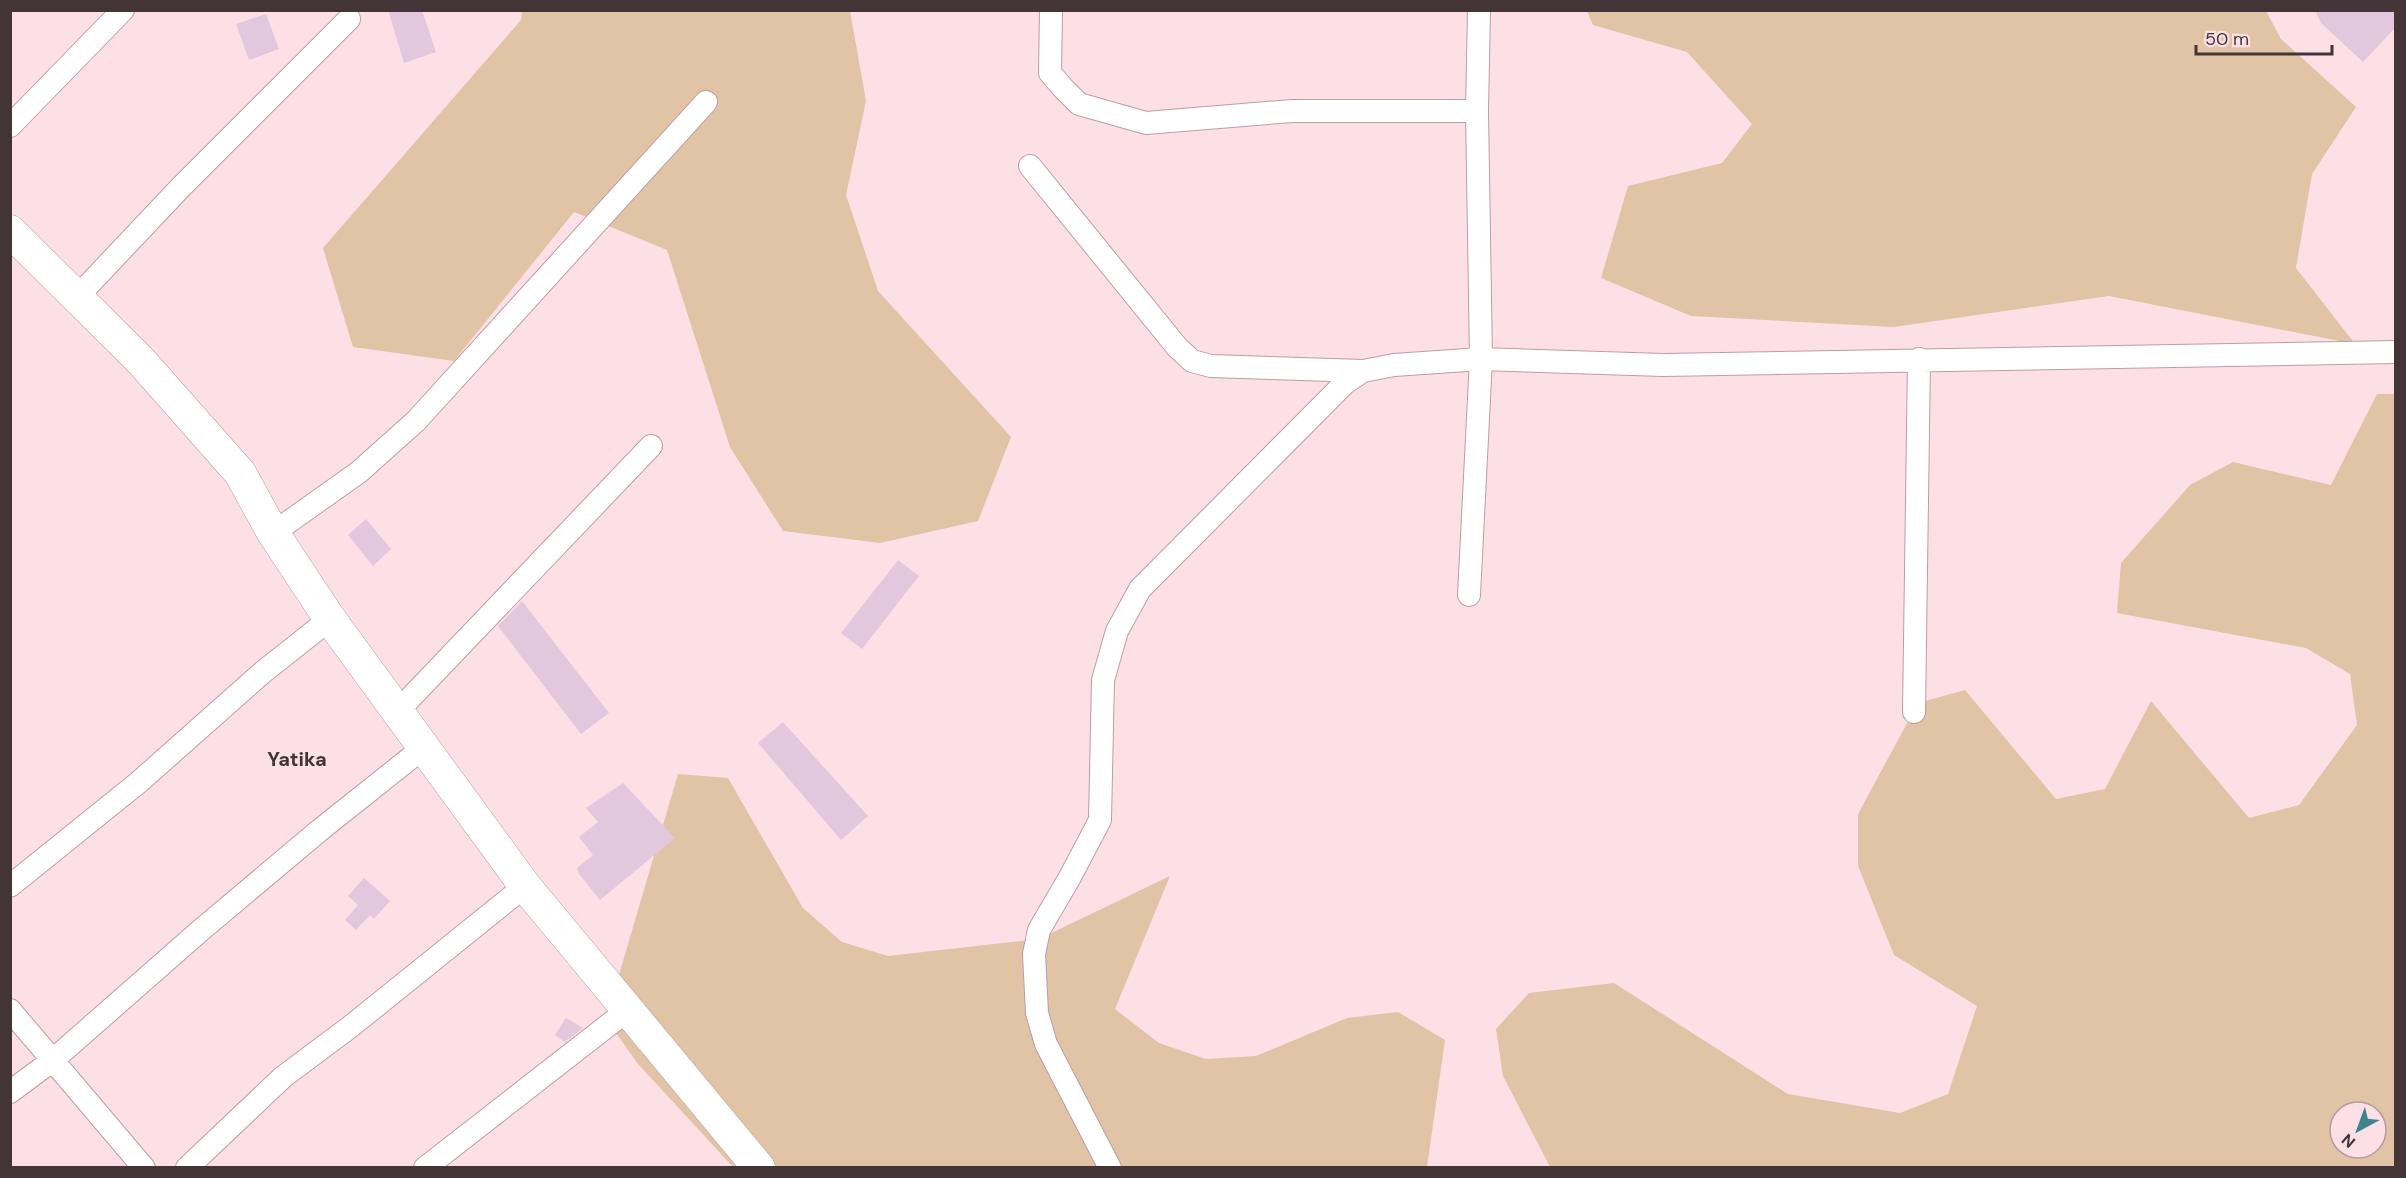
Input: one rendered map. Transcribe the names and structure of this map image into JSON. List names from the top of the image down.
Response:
{
  "districts": ["Yatika"],
  "scale_bar": "50 m",
  "north": "bottom left"
}
